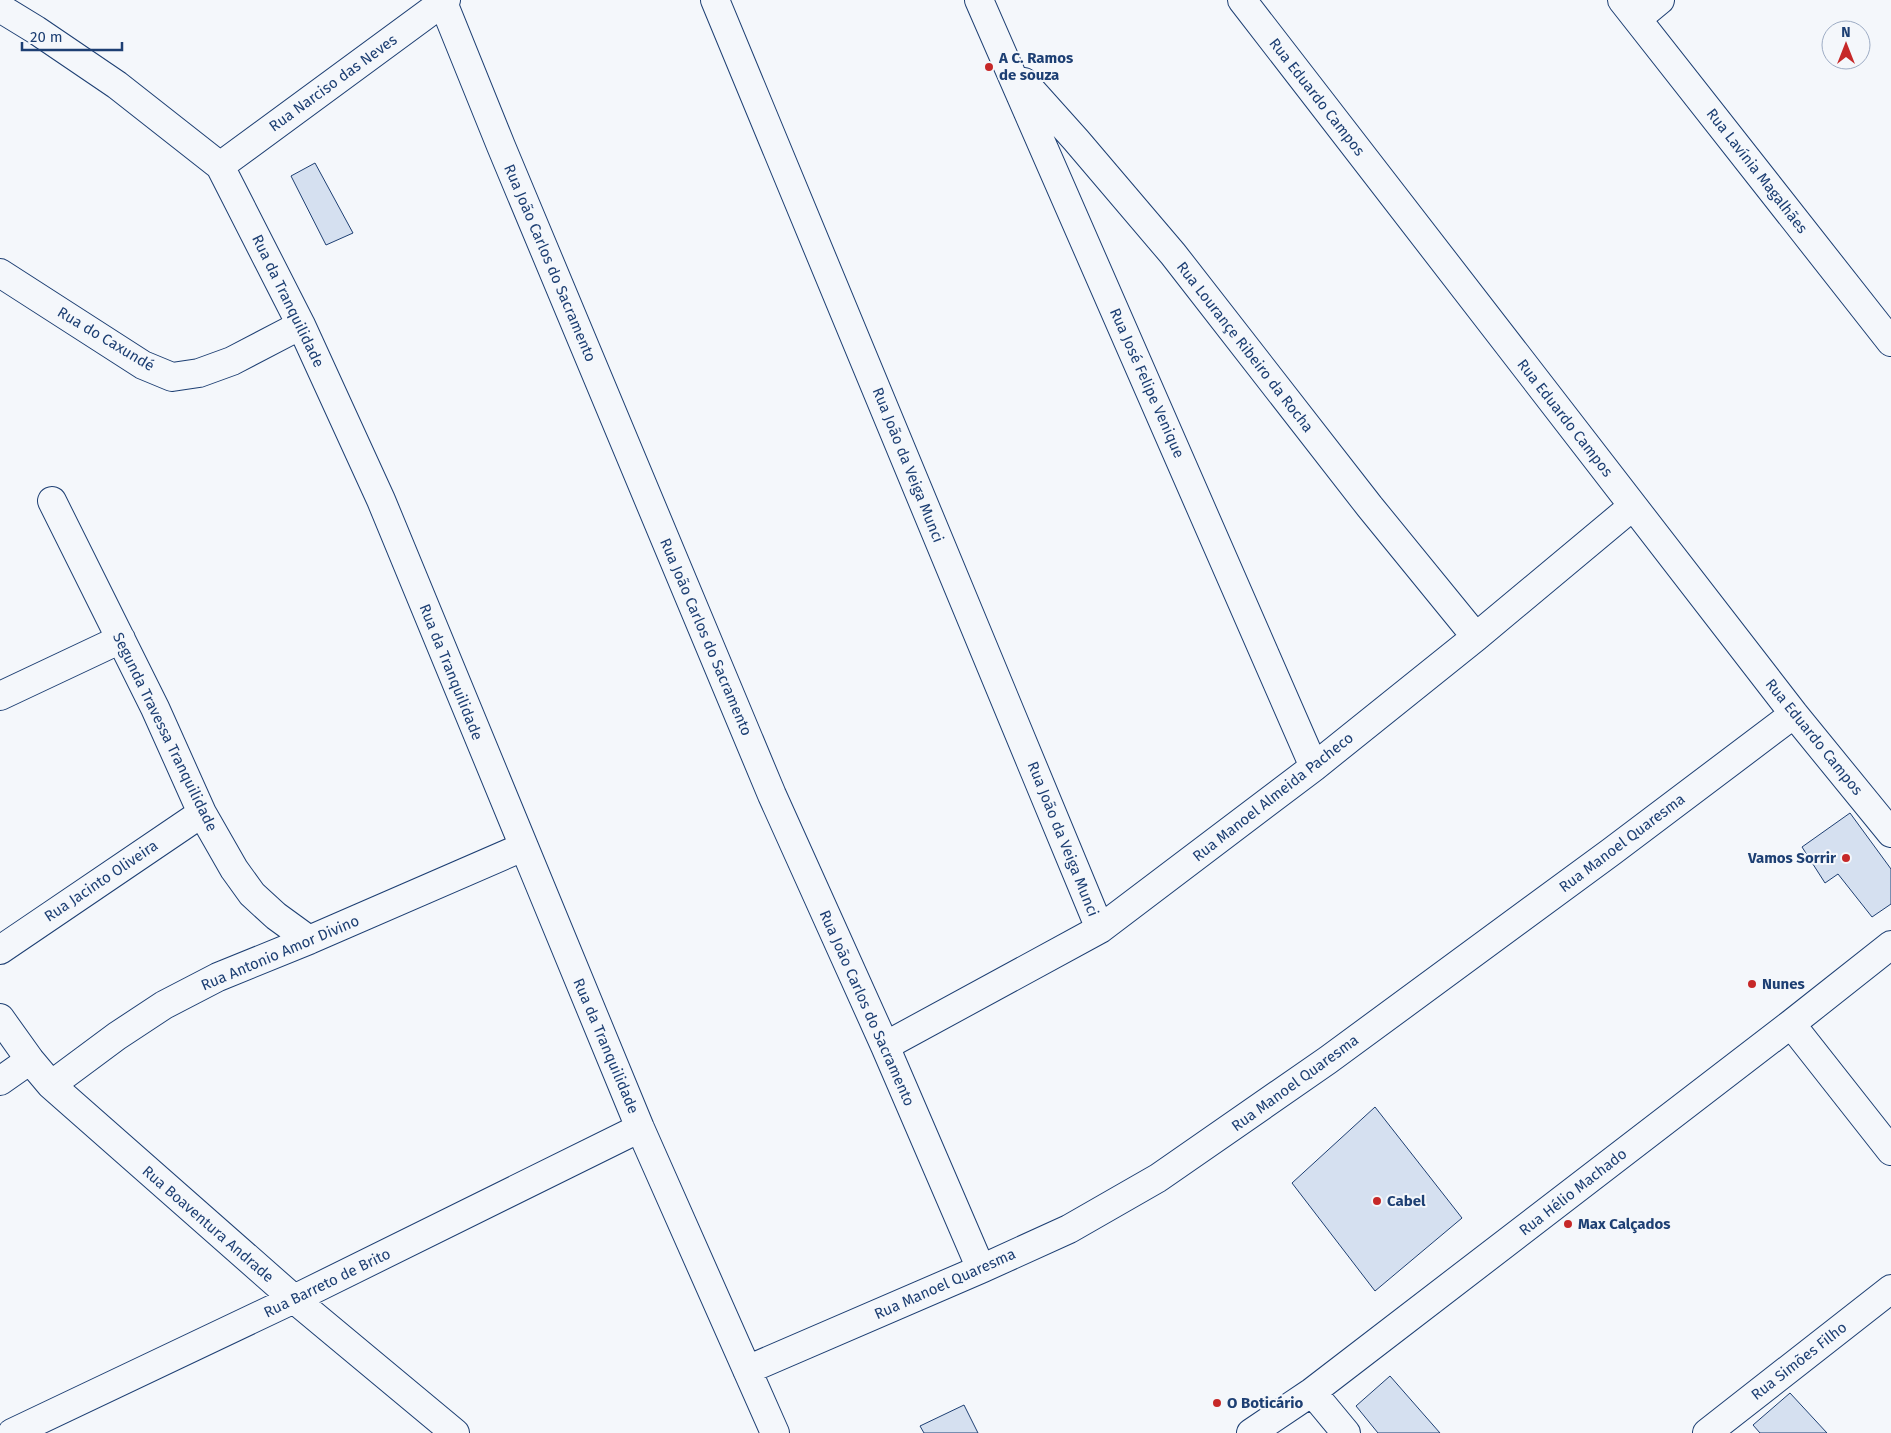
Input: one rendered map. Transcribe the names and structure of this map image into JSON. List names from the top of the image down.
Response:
{
  "streets": {
    "street": [
      "Rua Narciso das Neves",
      "Rua Eduardo Campos",
      "Rua Lavínia Magalhães",
      "Rua João Carlos do Sacramento",
      "Rua da Tranquilidade",
      "Rua do Caxundé",
      "Rua Lourançe Ribeiro da Rocha",
      "Rua José Felipe Venique",
      "Rua João da Veiga Munci",
      "Segunda Travessa Tranquilidade",
      "Rua Manoel Almeida Pacheco",
      "Rua Manoel Quaresma",
      "Rua Jacinto Oliveira",
      "Rua Antonio Amor Divino",
      "Rua Hélio Machado",
      "Rua Boaventura Andrade",
      "Rua Barreto de Brito",
      "Rua Simões Filho"
    ]
  },
  "crossings": [
    ["Rua Narciso das Neves", "Rua João Carlos do Sacramento"],
    ["Rua Narciso das Neves", "Rua da Tranquilidade"],
    ["Rua Eduardo Campos", "Rua Manoel Almeida Pacheco"],
    ["Rua Eduardo Campos", "Rua Manoel Quaresma"],
    ["Rua João Carlos do Sacramento", "Rua Manoel Almeida Pacheco"],
    ["Rua João Carlos do Sacramento", "Rua Manoel Quaresma"],
    ["Rua da Tranquilidade", "Rua do Caxundé"],
    ["Rua da Tranquilidade", "Rua Manoel Quaresma"],
    ["Rua da Tranquilidade", "Rua Antonio Amor Divino"],
    ["Rua da Tranquilidade", "Rua Barreto de Brito"],
    ["Rua Lourançe Ribeiro da Rocha", "Rua José Felipe Venique"],
    ["Rua Lourançe Ribeiro da Rocha", "Rua Manoel Almeida Pacheco"],
    ["Rua José Felipe Venique", "Rua Manoel Almeida Pacheco"],
    ["Rua João da Veiga Munci", "Rua Manoel Almeida Pacheco"],
    ["Segunda Travessa Tranquilidade", "Rua Jacinto Oliveira"],
    ["Segunda Travessa Tranquilidade", "Rua Antonio Amor Divino"],
    ["Rua Antonio Amor Divino", "Rua Boaventura Andrade"],
    ["Rua Boaventura Andrade", "Rua Barreto de Brito"]
  ],
  "places": [
    "A C. Ramos de souza",
    "Vamos Sorrir",
    "Nunes",
    "Cabel",
    "Max Calçados",
    "O Boticário"
  ],
  "scale_bar": "20 m",
  "north": "top"
}
